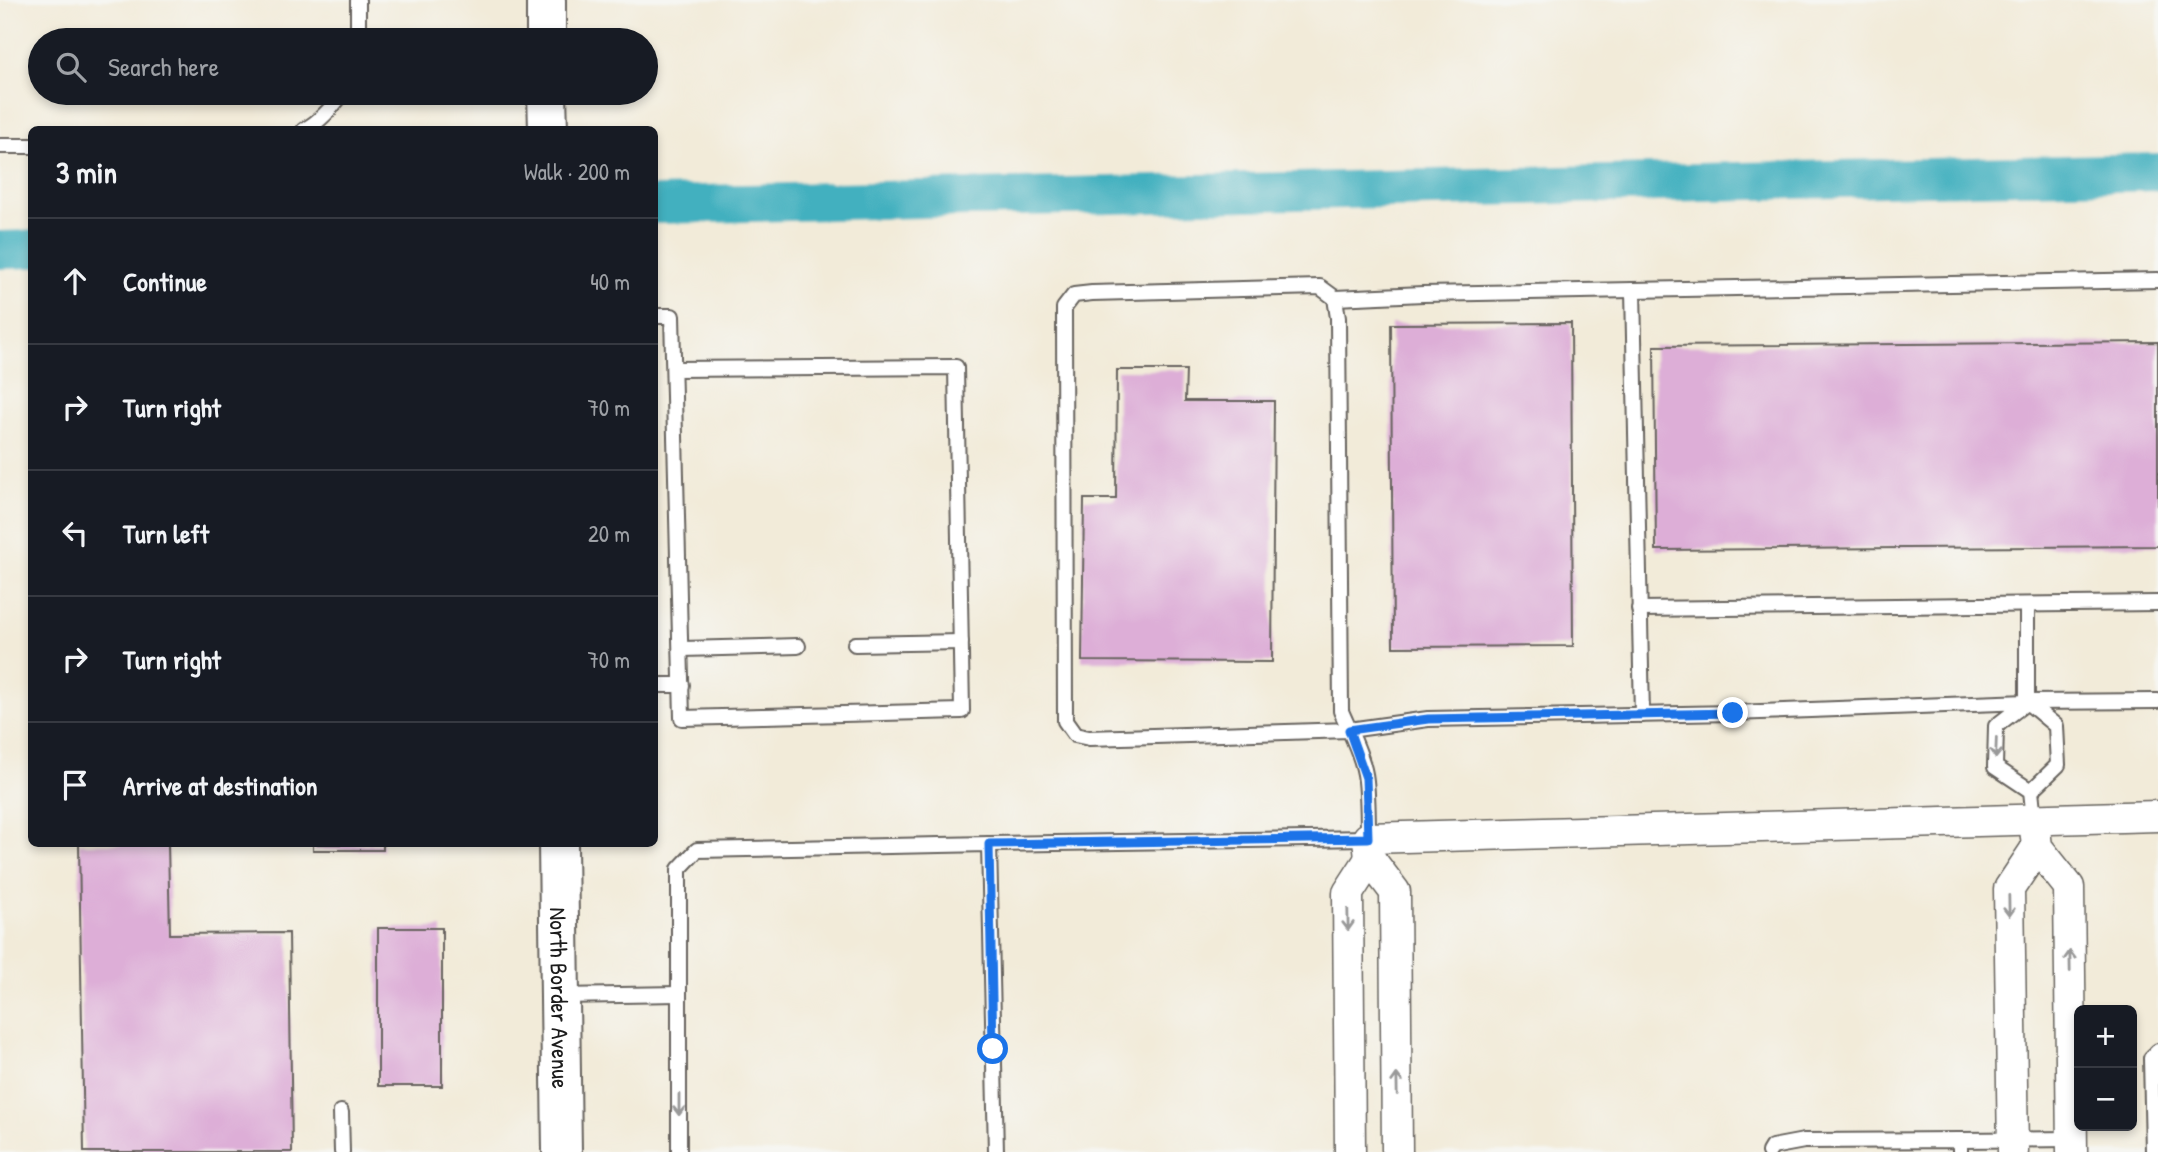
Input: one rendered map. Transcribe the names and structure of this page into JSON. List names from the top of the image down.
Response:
{
  "streets": {
    "street": ["North Border Avenue"]
  },
  "page": {
    "search": "Search here",
    "heading": ["3 min", "Walk · 200 m"],
    "list": [
      ["Continue", "40 m"],
      ["Turn right", "70 m"],
      ["Turn left", "20 m"],
      ["Turn right", "70 m"],
      "Arrive at destination"
    ],
    "map_buttons": ["+", "−"]
  }
}
